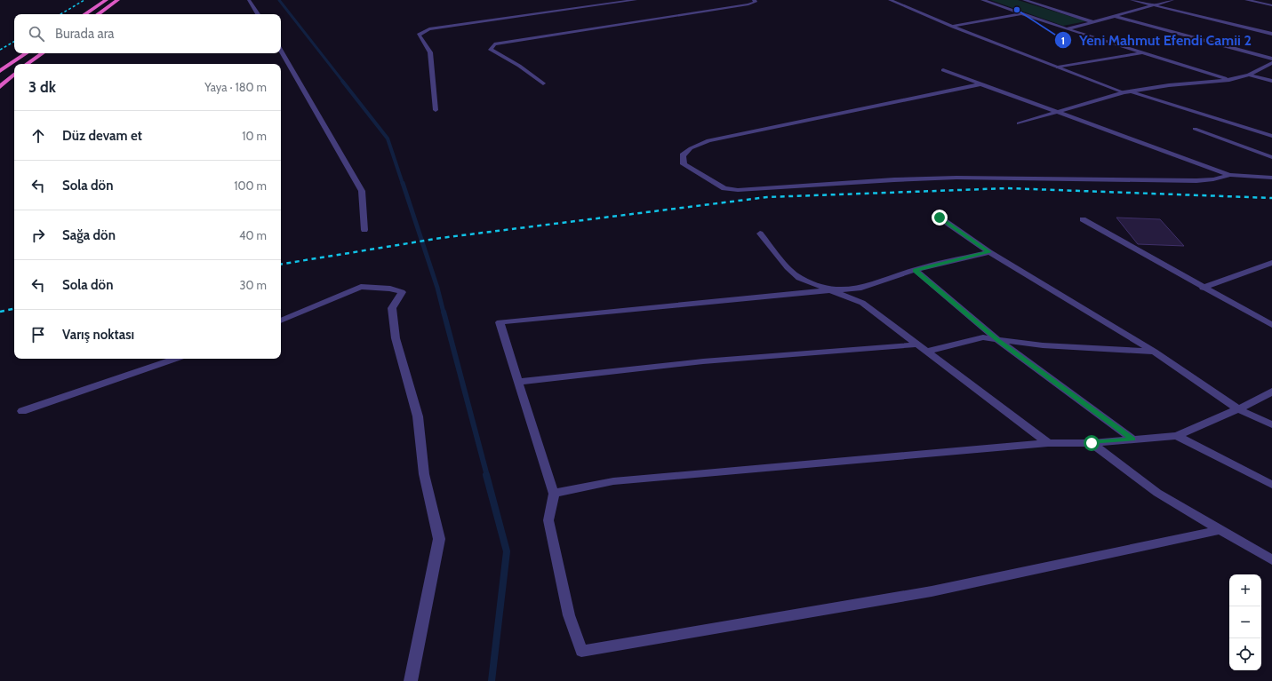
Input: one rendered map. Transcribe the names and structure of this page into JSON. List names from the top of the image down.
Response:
{
  "places": ["Yeni Mahmut Efendi Camii 2"],
  "page": {
    "search": "Burada ara",
    "heading": ["3 dk", "Yaya · 180 m"],
    "list": [
      ["Düz devam et", "10 m"],
      ["Sola dön", "100 m"],
      ["Sağa dön", "40 m"],
      ["Sola dön", "30 m"],
      "Varış noktası"
    ],
    "map_buttons": ["+", "−"]
  }
}
